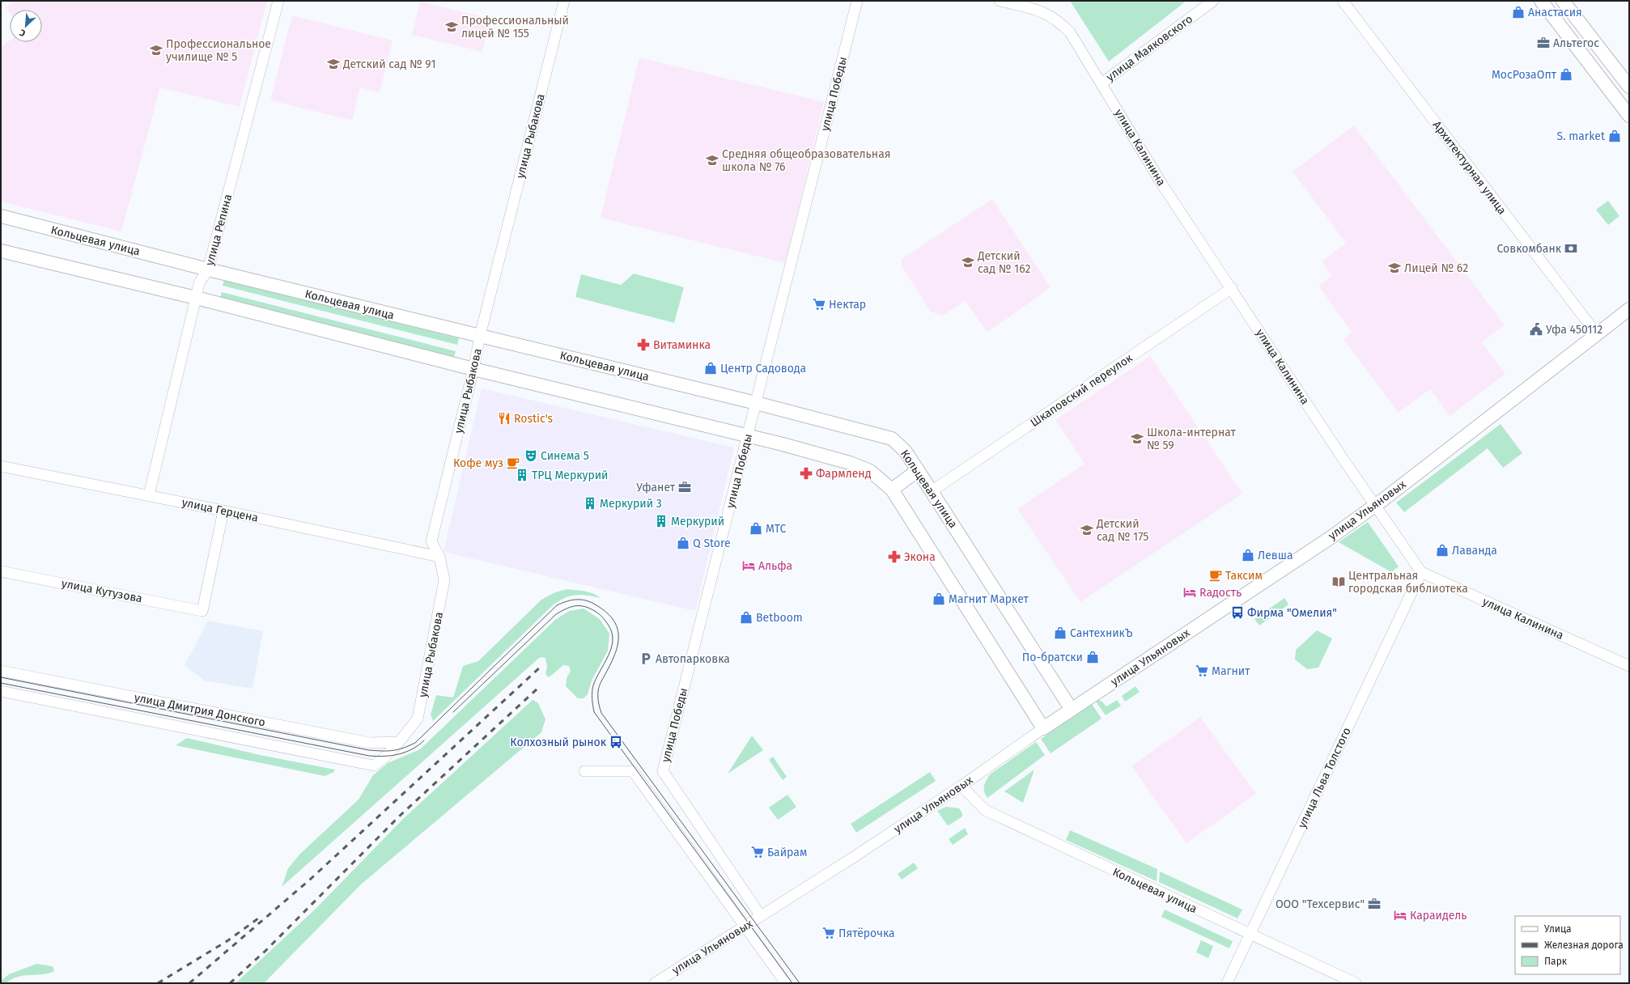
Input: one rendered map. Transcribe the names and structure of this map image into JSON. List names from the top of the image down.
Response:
{
  "streets": {
    "main road": ["Кольцевая улица", "улица Ульяновых"],
    "street": [
      "улица Маяковского",
      "улица Победы",
      "улица Рыбакова",
      "улица Калинина",
      "Архитектурная улица",
      "улица Репина",
      "Шкаповский переулок",
      "улица Герцена",
      "улица Кутузова",
      "улица Дмитрия Донского",
      "улица Льва Толстого"
    ]
  },
  "crossings": [
    ["улица Маяковского", "улица Калинина"],
    ["улица Победы", "Кольцевая улица"],
    ["улица Победы", "улица Ульяновых"],
    ["улица Рыбакова", "Кольцевая улица"],
    ["улица Рыбакова", "улица Герцена"],
    ["улица Рыбакова", "улица Дмитрия Донского"],
    ["улица Калинина", "Шкаповский переулок"],
    ["улица Калинина", "улица Ульяновых"],
    ["улица Калинина", "улица Льва Толстого"],
    ["Архитектурная улица", "улица Ульяновых"],
    ["улица Репина", "Кольцевая улица"],
    ["улица Репина", "улица Герцена"],
    ["Кольцевая улица", "Шкаповский переулок"],
    ["Кольцевая улица", "улица Ульяновых"],
    ["Кольцевая улица", "улица Льва Толстого"],
    ["улица Герцена", "улица Кутузова"]
  ],
  "places": {
    "shop": [
      "Анастасия",
      "МосРозаОпт",
      "S. market",
      "Центр Садовода",
      "МТС",
      "Q Store",
      "Лаванда",
      "Левша",
      "Магнит Маркет",
      "Betboom",
      "СантехникЪ",
      "По-братски"
    ],
    "school or university": [
      "Профессиональный лицей № 155",
      "Профессиональное училище № 5",
      "Детский сад № 91",
      "Средняя общеобразовательная школа № 76",
      "Детский сад № 162",
      "Лицей № 62",
      "Школа-интернат № 59",
      "Детский сад № 175"
    ],
    "office": ["Альтегос", "Уфанет", "ООО \"Техсервис\""],
    "bank": ["Совкомбанк"],
    "supermarket": [
      "Нектар",
      "Магнит",
      "Байрам",
      "Пятёрочка"
    ],
    "public building": ["Уфа 450112"],
    "pharmacy": ["Витаминка", "Фармленд", "Экона"],
    "restaurant": ["Rostic's"],
    "theatre": ["Синема 5"],
    "cafe": ["Кофе муз", "Таксим"],
    "building": ["ТРЦ Меркурий", "Меркурий 3", "Меркурий"],
    "hotel": ["Альфа", "Rадость", "Караидель"],
    "library": ["Центральная городская библиотека"],
    "bus stop": ["Фирма \"Омелия\"", "Колхозный рынок"],
    "parking": ["Автопарковка"]
  },
  "legend": ["Улица", "Железная дорога", "Парк"],
  "north": "bottom left"
}
